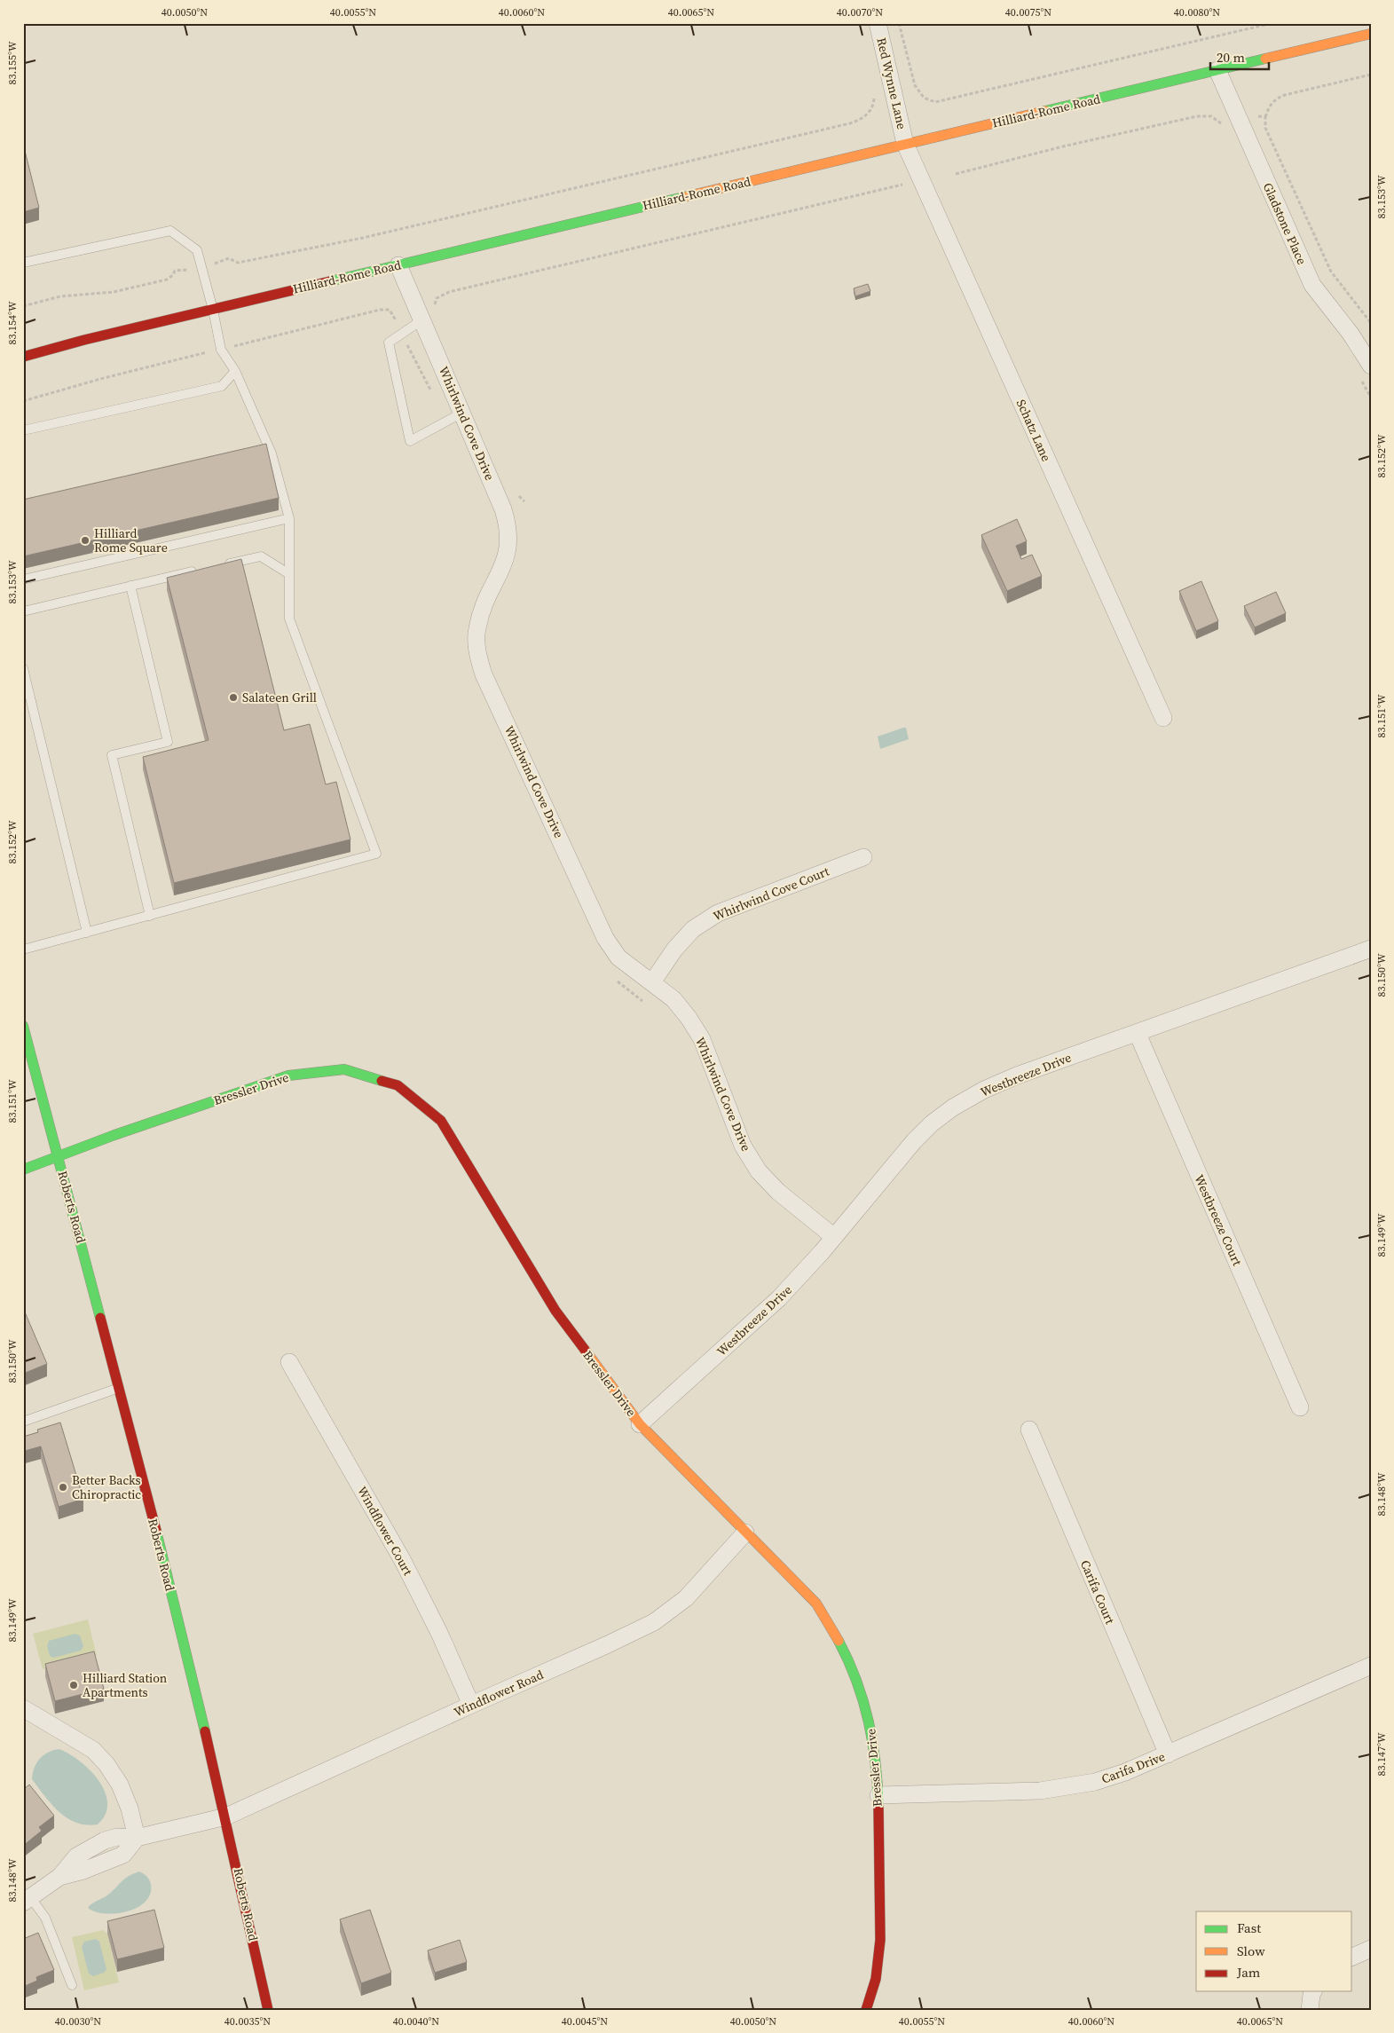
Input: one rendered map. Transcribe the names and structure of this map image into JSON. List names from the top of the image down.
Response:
{
  "streets": {
    "main road": ["Hilliard-Rome Road", "Bressler Drive", "Roberts Road"],
    "street": [
      "Red Wynne Lane",
      "Gladstone Place",
      "Whirlwind Cove Drive",
      "Schatz Lane",
      "Whirlwind Cove Court",
      "Westbreeze Drive",
      "Westbreeze Court",
      "Windflower Court",
      "Carifa Court",
      "Windflower Road",
      "Carifa Drive"
    ]
  },
  "crossings": [
    ["Red Wynne Lane", "Hilliard-Rome Road"],
    ["Red Wynne Lane", "Schatz Lane"],
    ["Hilliard-Rome Road", "Gladstone Place"],
    ["Hilliard-Rome Road", "Whirlwind Cove Drive"],
    ["Hilliard-Rome Road", "Schatz Lane"],
    ["Whirlwind Cove Drive", "Whirlwind Cove Court"],
    ["Whirlwind Cove Drive", "Westbreeze Drive"],
    ["Westbreeze Drive", "Bressler Drive"],
    ["Westbreeze Drive", "Westbreeze Court"],
    ["Bressler Drive", "Roberts Road"],
    ["Bressler Drive", "Windflower Road"],
    ["Bressler Drive", "Carifa Drive"],
    ["Roberts Road", "Windflower Road"],
    ["Windflower Court", "Windflower Road"],
    ["Carifa Court", "Carifa Drive"]
  ],
  "places": [
    "Hilliard Rome Square",
    "Salateen Grill",
    "Better Backs Chiropractic",
    "Hilliard Station Apartments"
  ],
  "legend": ["Fast", "Slow", "Jam"],
  "scale_bar": "20 m",
  "coordinates": [
    "40.0050°N",
    "40.0055°N",
    "40.0060°N",
    "40.0065°N",
    "40.0070°N",
    "40.0075°N",
    "40.0080°N",
    "83.155°W",
    "83.153°W",
    "83.154°W",
    "83.152°W",
    "83.151°W",
    "83.150°W",
    "83.149°W",
    "83.148°W",
    "83.147°W",
    "40.0030°N",
    "40.0035°N",
    "40.0040°N",
    "40.0045°N"
  ]
}
